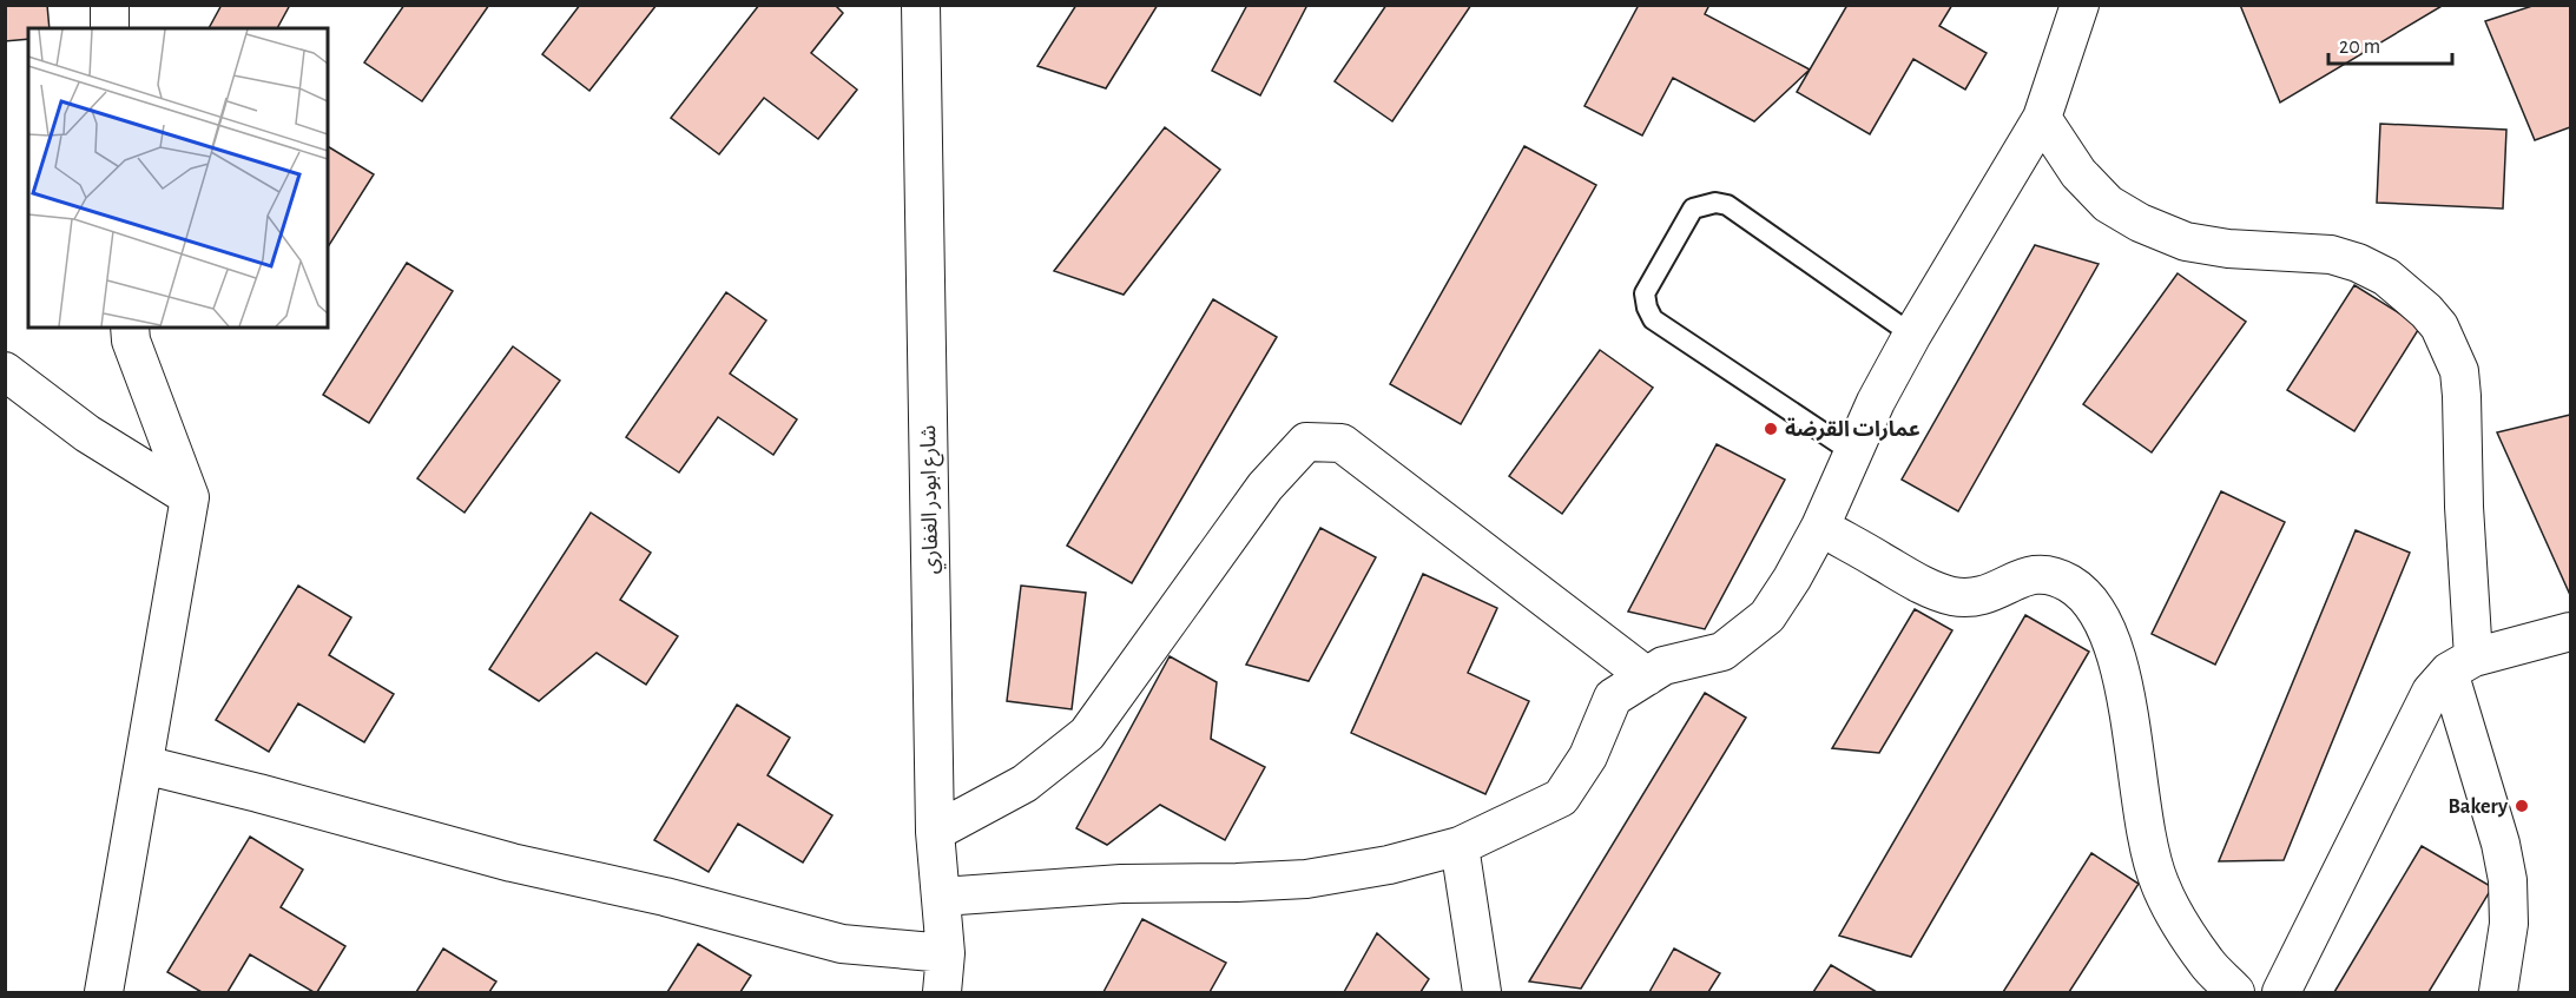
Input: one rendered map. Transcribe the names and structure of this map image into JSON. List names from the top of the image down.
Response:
{
  "streets": {
    "street": ["شارع ابودر الغفاري"]
  },
  "places": ["عمارات القرضة", "Bakery"],
  "scale_bar": "20 m"
}
